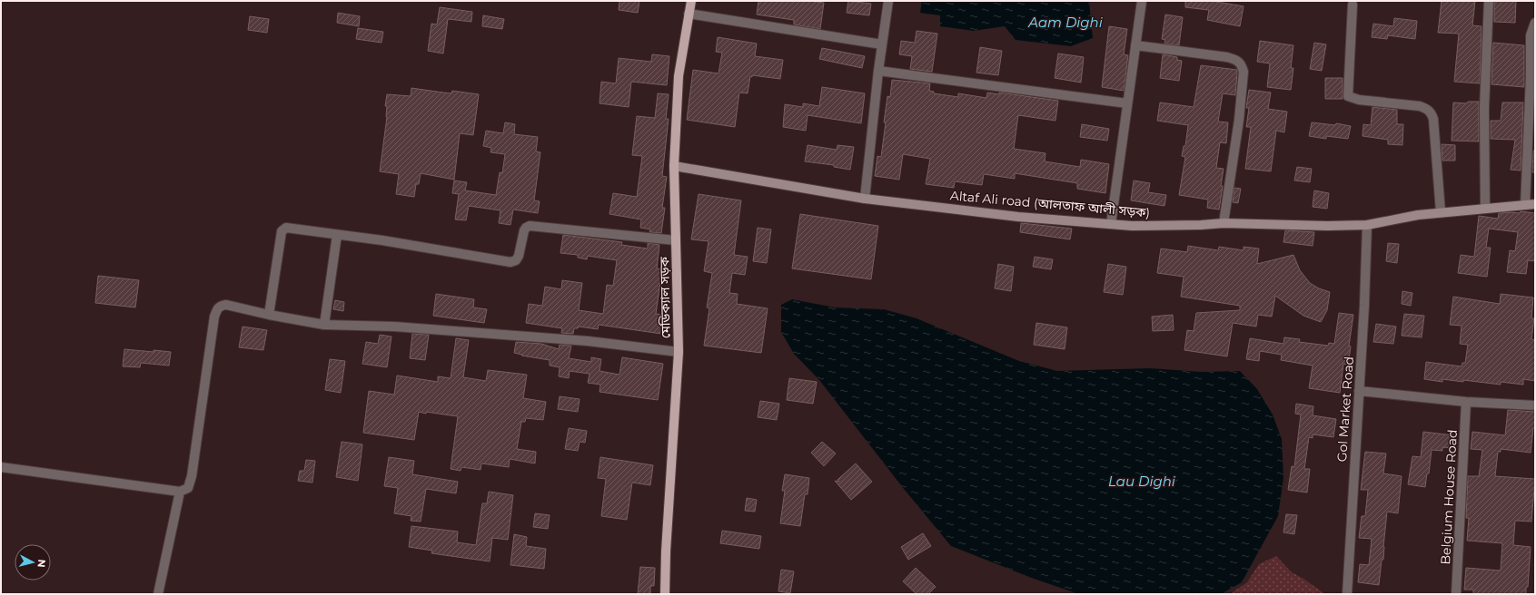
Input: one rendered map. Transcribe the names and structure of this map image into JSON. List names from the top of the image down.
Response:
{
  "streets": {
    "main road": ["Altaf Ali road (আলতাফ আলী সড়ক)", "মেডিক্যাল সড়ক"],
    "street": ["Gol Market Road", "Belgium House Road"]
  },
  "crossings": [
    ["Altaf Ali road (আলতাফ আলী সড়ক)", "মেডিক্যাল সড়ক"],
    ["Altaf Ali road (আলতাফ আলী সড়ক)", "Gol Market Road"]
  ],
  "water": ["Aam Dighi", "Lau Dighi"],
  "north": "right"
}
